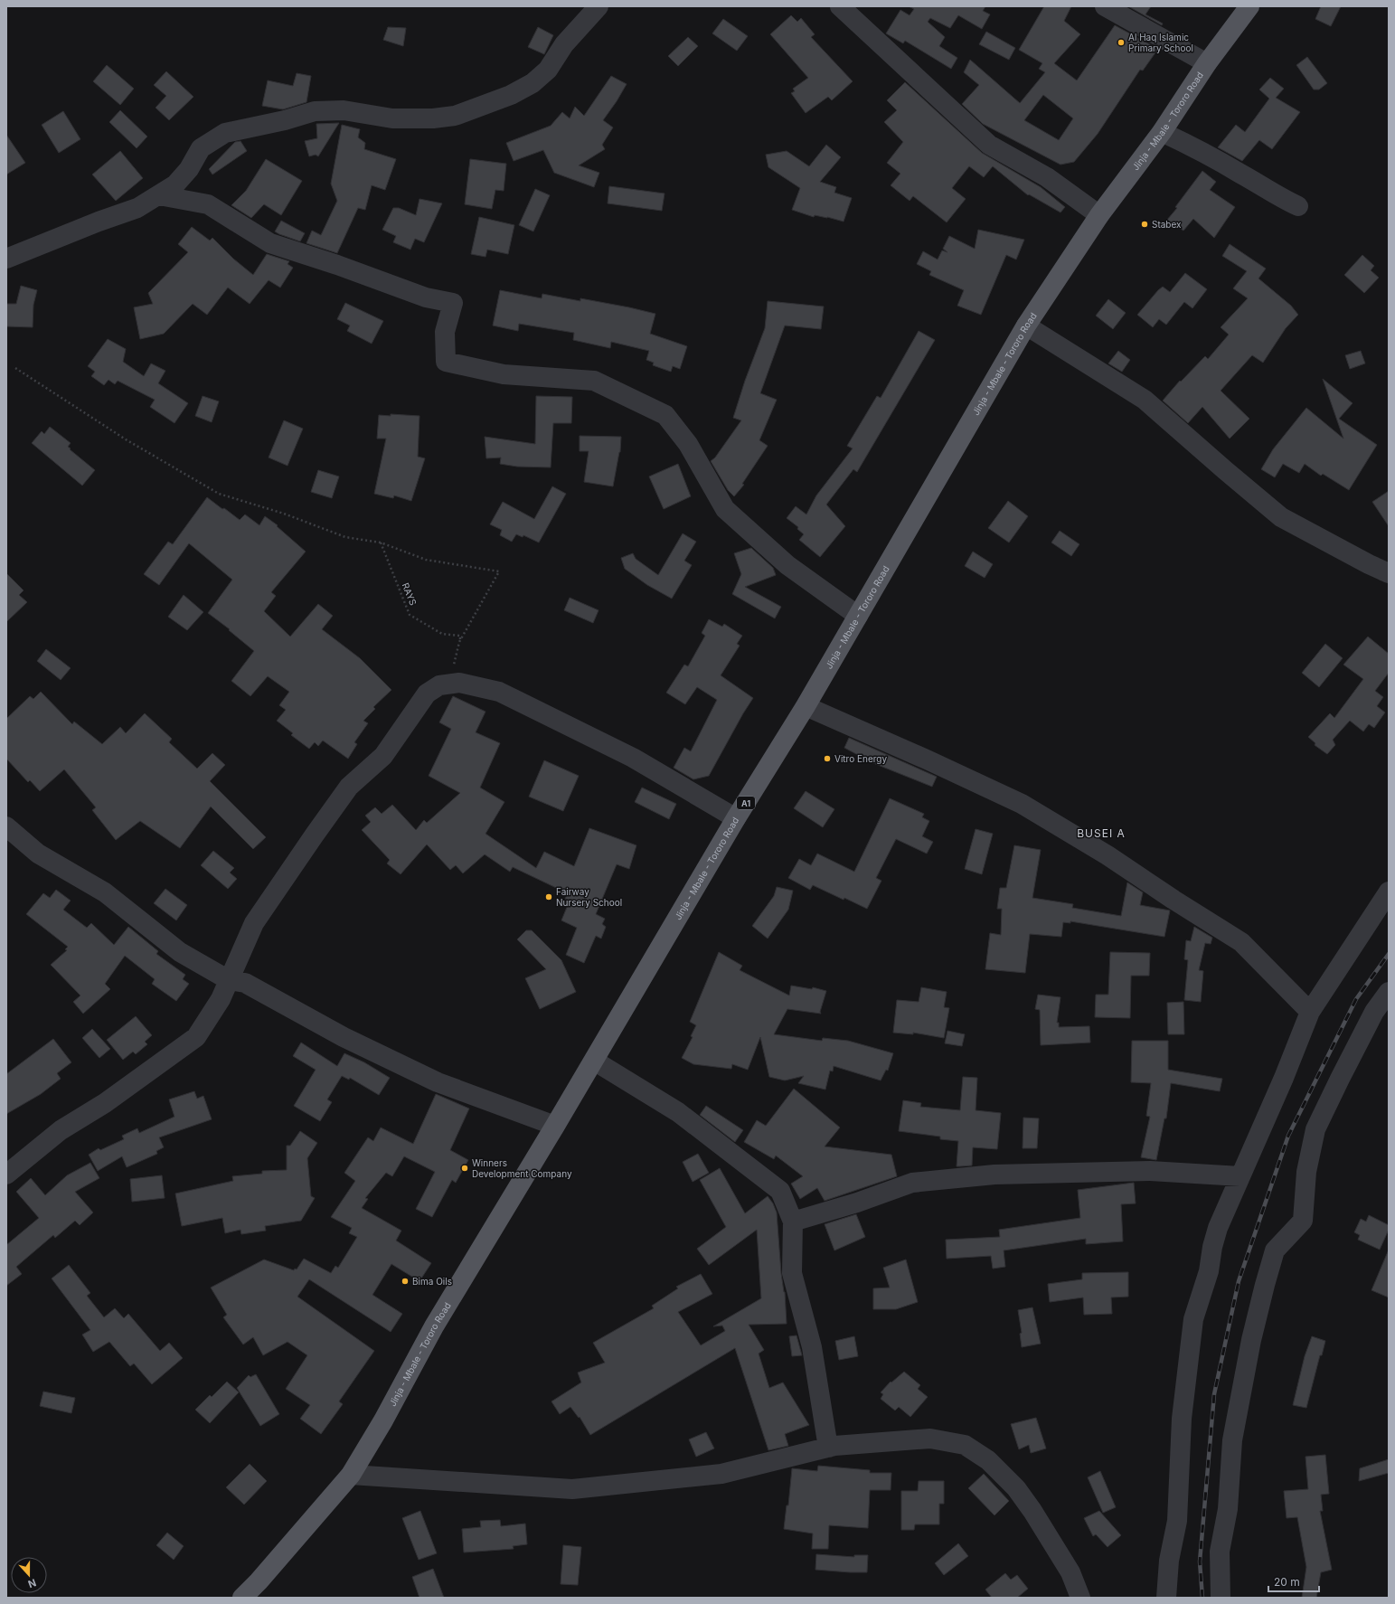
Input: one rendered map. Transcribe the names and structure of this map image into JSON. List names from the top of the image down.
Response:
{
  "streets": {
    "main road": ["Jinja - Mbale - Tororo Road", "A1"],
    "path": ["RAYS"]
  },
  "districts": ["BUSEI A"],
  "places": [
    "Al Haq Islamic Primary School",
    "Stabex",
    "Vitro Energy",
    "Fairway Nursery School",
    "Winners Development Company",
    "Bima Oils"
  ],
  "scale_bar": "20 m",
  "north": "bottom"
}
